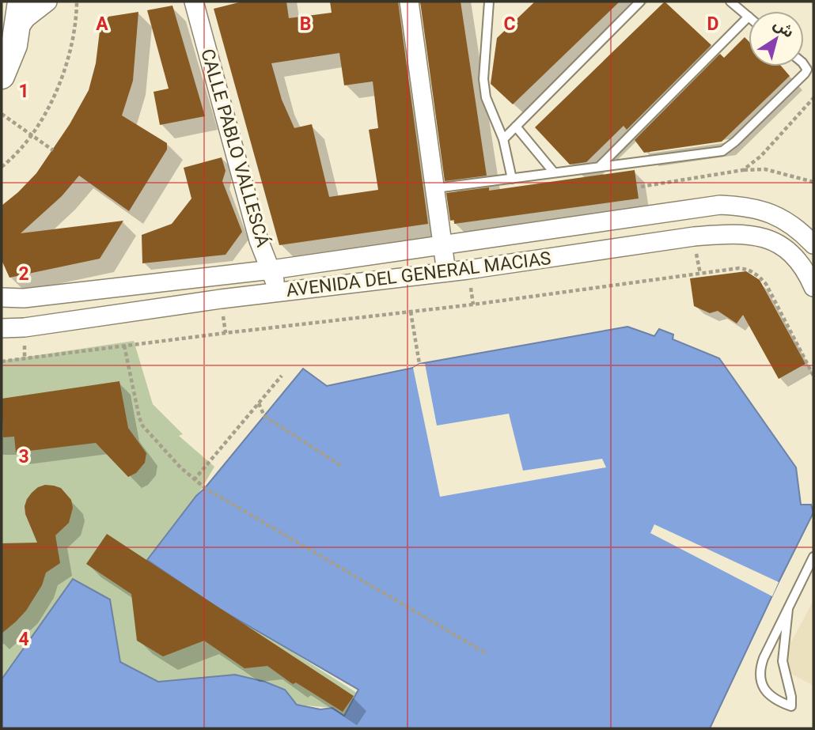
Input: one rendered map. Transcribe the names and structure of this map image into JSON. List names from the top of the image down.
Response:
{
  "streets": {
    "street": ["CALLE PABLO VALLESCÁ", "AVENIDA DEL GENERAL MACIAS"]
  },
  "crossings": [
    ["CALLE PABLO VALLESCÁ", "AVENIDA DEL GENERAL MACIAS"]
  ],
  "north": "top right",
  "grid": {
    "columns": [
      "A",
      "B",
      "C",
      "D"
    ],
    "rows": [
      "1",
      "2",
      "3",
      "4"
    ]
  }
}
